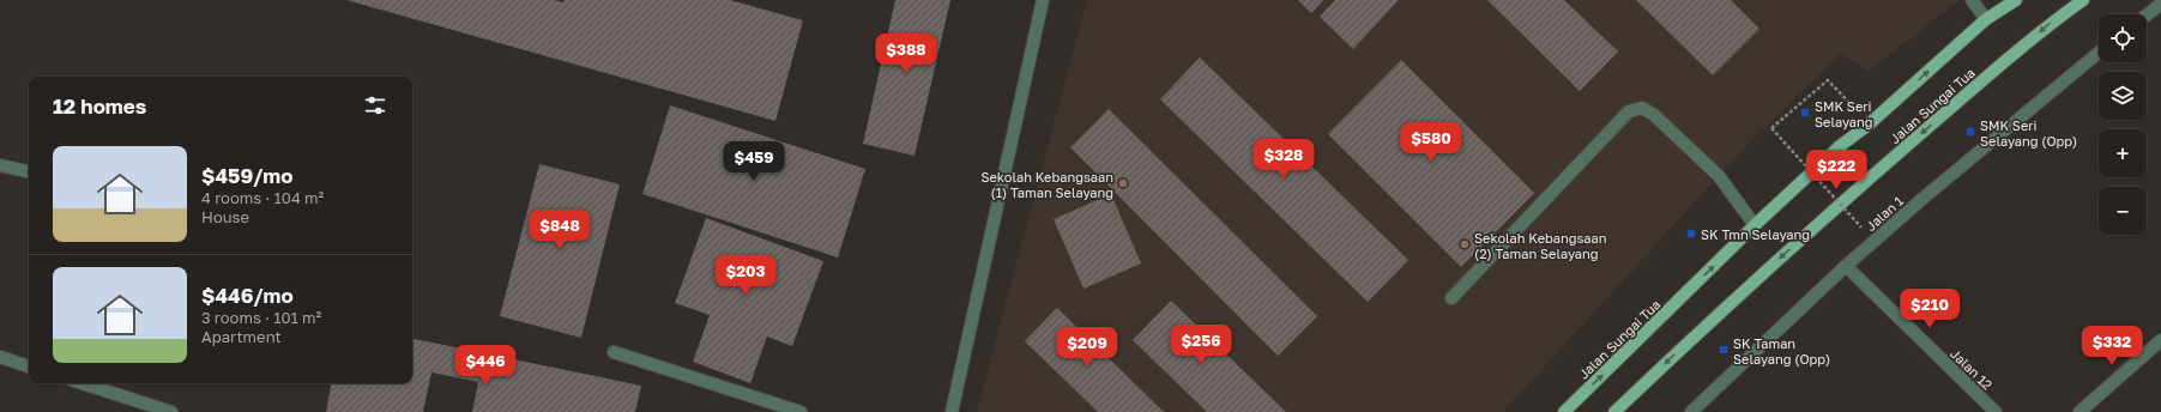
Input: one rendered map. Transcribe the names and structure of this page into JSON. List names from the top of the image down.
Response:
{
  "streets": {
    "main road": ["Jalan Sungai Tua"],
    "street": ["Jalan 1", "Jalan 12"]
  },
  "crossings": [
    ["Jalan 1", "Jalan 12"]
  ],
  "places": {
    "transit": [
      "SMK Seri Selayang",
      "SMK Seri Selayang (Opp)",
      "SK Tmn Selayang",
      "SK Taman Selayang (Opp)"
    ],
    "other": ["Sekolah Kebangsaan (1) Taman Selayang", "Sekolah Kebangsaan (2) Taman Selayang"]
  },
  "page": {
    "map_buttons": ["+", "−"],
    "price": [
      "$388",
      "$580",
      "$328",
      "$459",
      "$222",
      "$848",
      "$203",
      "$210",
      "$256",
      "$332",
      "$209",
      "$446"
    ],
    "heading": "12 homes",
    "list": [
      {
        "name": "$459/mo",
        "note": "4 rooms · 104 m² · House"
      },
      {
        "name": "$446/mo",
        "note": "3 rooms · 101 m² · Apartment"
      }
    ]
  }
}
